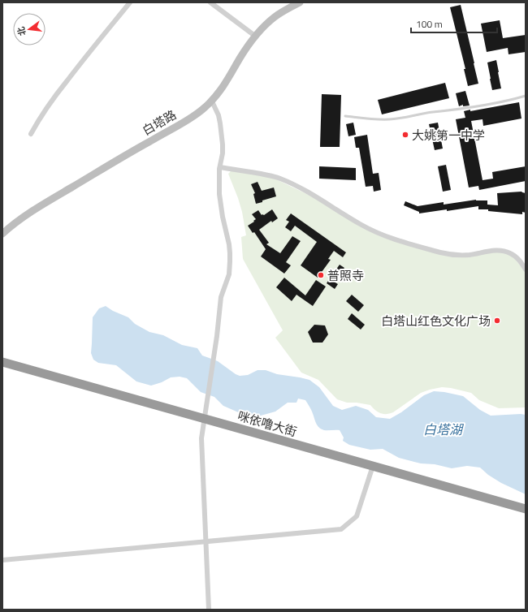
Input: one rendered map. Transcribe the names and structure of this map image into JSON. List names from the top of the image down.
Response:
{
  "streets": {
    "highway": ["咪依噜大街"],
    "street": ["白塔路"]
  },
  "water": ["白塔湖"],
  "places": ["大姚第一中学", "普照寺", "白塔山红色文化广场"],
  "scale_bar": "100 m",
  "north": "left"
}
